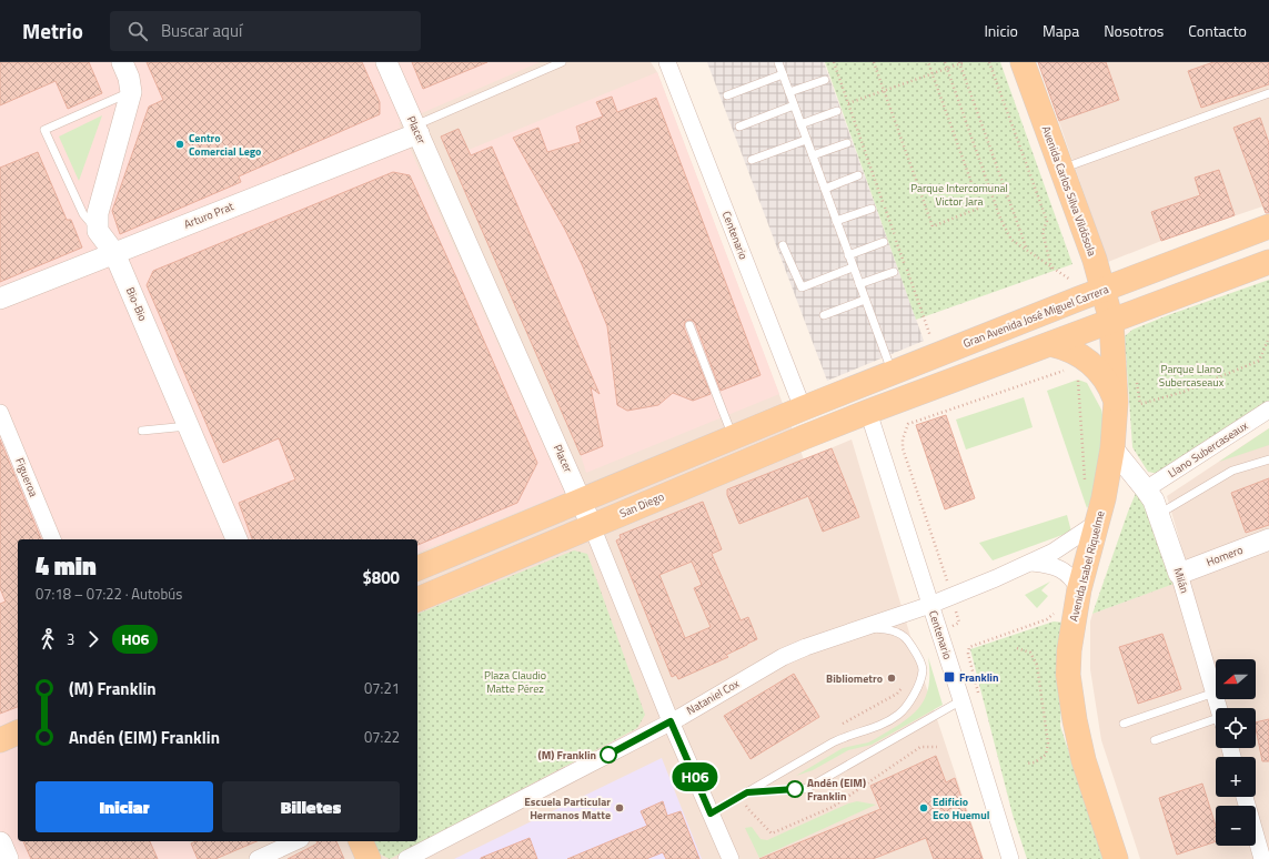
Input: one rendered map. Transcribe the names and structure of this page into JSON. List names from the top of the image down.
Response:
{
  "streets": {
    "main road": [
      "Avenida Carlos Silva Vildósola",
      "Gran Avenida José Miguel Carrera",
      "San Diego",
      "Avenida Isabel Riquelme"
    ],
    "street": [
      "Placer",
      "Arturo Prat",
      "Centenario",
      "Bio-Bio",
      "Llano Subercaseaux",
      "Figueroa",
      "Homero",
      "Milán",
      "Nataniel Cox"
    ]
  },
  "crossings": [
    ["Placer", "Arturo Prat"],
    ["Placer", "San Diego"],
    ["Placer", "Nataniel Cox"],
    ["Avenida Carlos Silva Vildósola", "Gran Avenida José Miguel Carrera"],
    ["Avenida Carlos Silva Vildósola", "Avenida Isabel Riquelme"],
    ["Arturo Prat", "Bio-Bio"],
    ["Centenario", "Gran Avenida José Miguel Carrera"],
    ["Centenario", "San Diego"],
    ["Centenario", "Nataniel Cox"],
    ["Llano Subercaseaux", "Milán"],
    ["Homero", "Milán"],
    ["Avenida Isabel Riquelme", "Milán"],
    ["Avenida Isabel Riquelme", "Nataniel Cox"]
  ],
  "parks": ["Parque Intercomunal Victor Jara", "Parque Llano Subercaseaux", "Plaza Claudio Matte Pérez"],
  "places": {
    "other": [
      "Centro Comercial Lego",
      "Bibliometro",
      "(M) Franklin",
      "Andén (EIM) Franklin",
      "Escuela Particular Hermanos Matte",
      "Edificio Eco Huemul"
    ],
    "transit": ["Franklin"]
  },
  "lines": ["bus line H06"],
  "north": "left",
  "page": {
    "header": "Metrio",
    "search": "Buscar aquí",
    "nav": [
      "Inicio",
      "Mapa",
      "Nosotros",
      "Contacto"
    ],
    "on_map": "H06",
    "heading": ["4 min", "07:18 – 07:22 · Autobús", "$800"],
    "legs": ["3", "H06"],
    "map_buttons": ["+", "−"],
    "list": [
      {
        "name": "(M) Franklin",
        "value": "07:21"
      },
      {
        "name": "Andén (EIM) Franklin",
        "value": "07:22"
      }
    ],
    "buttons": ["Iniciar", "Billetes"]
  }
}
